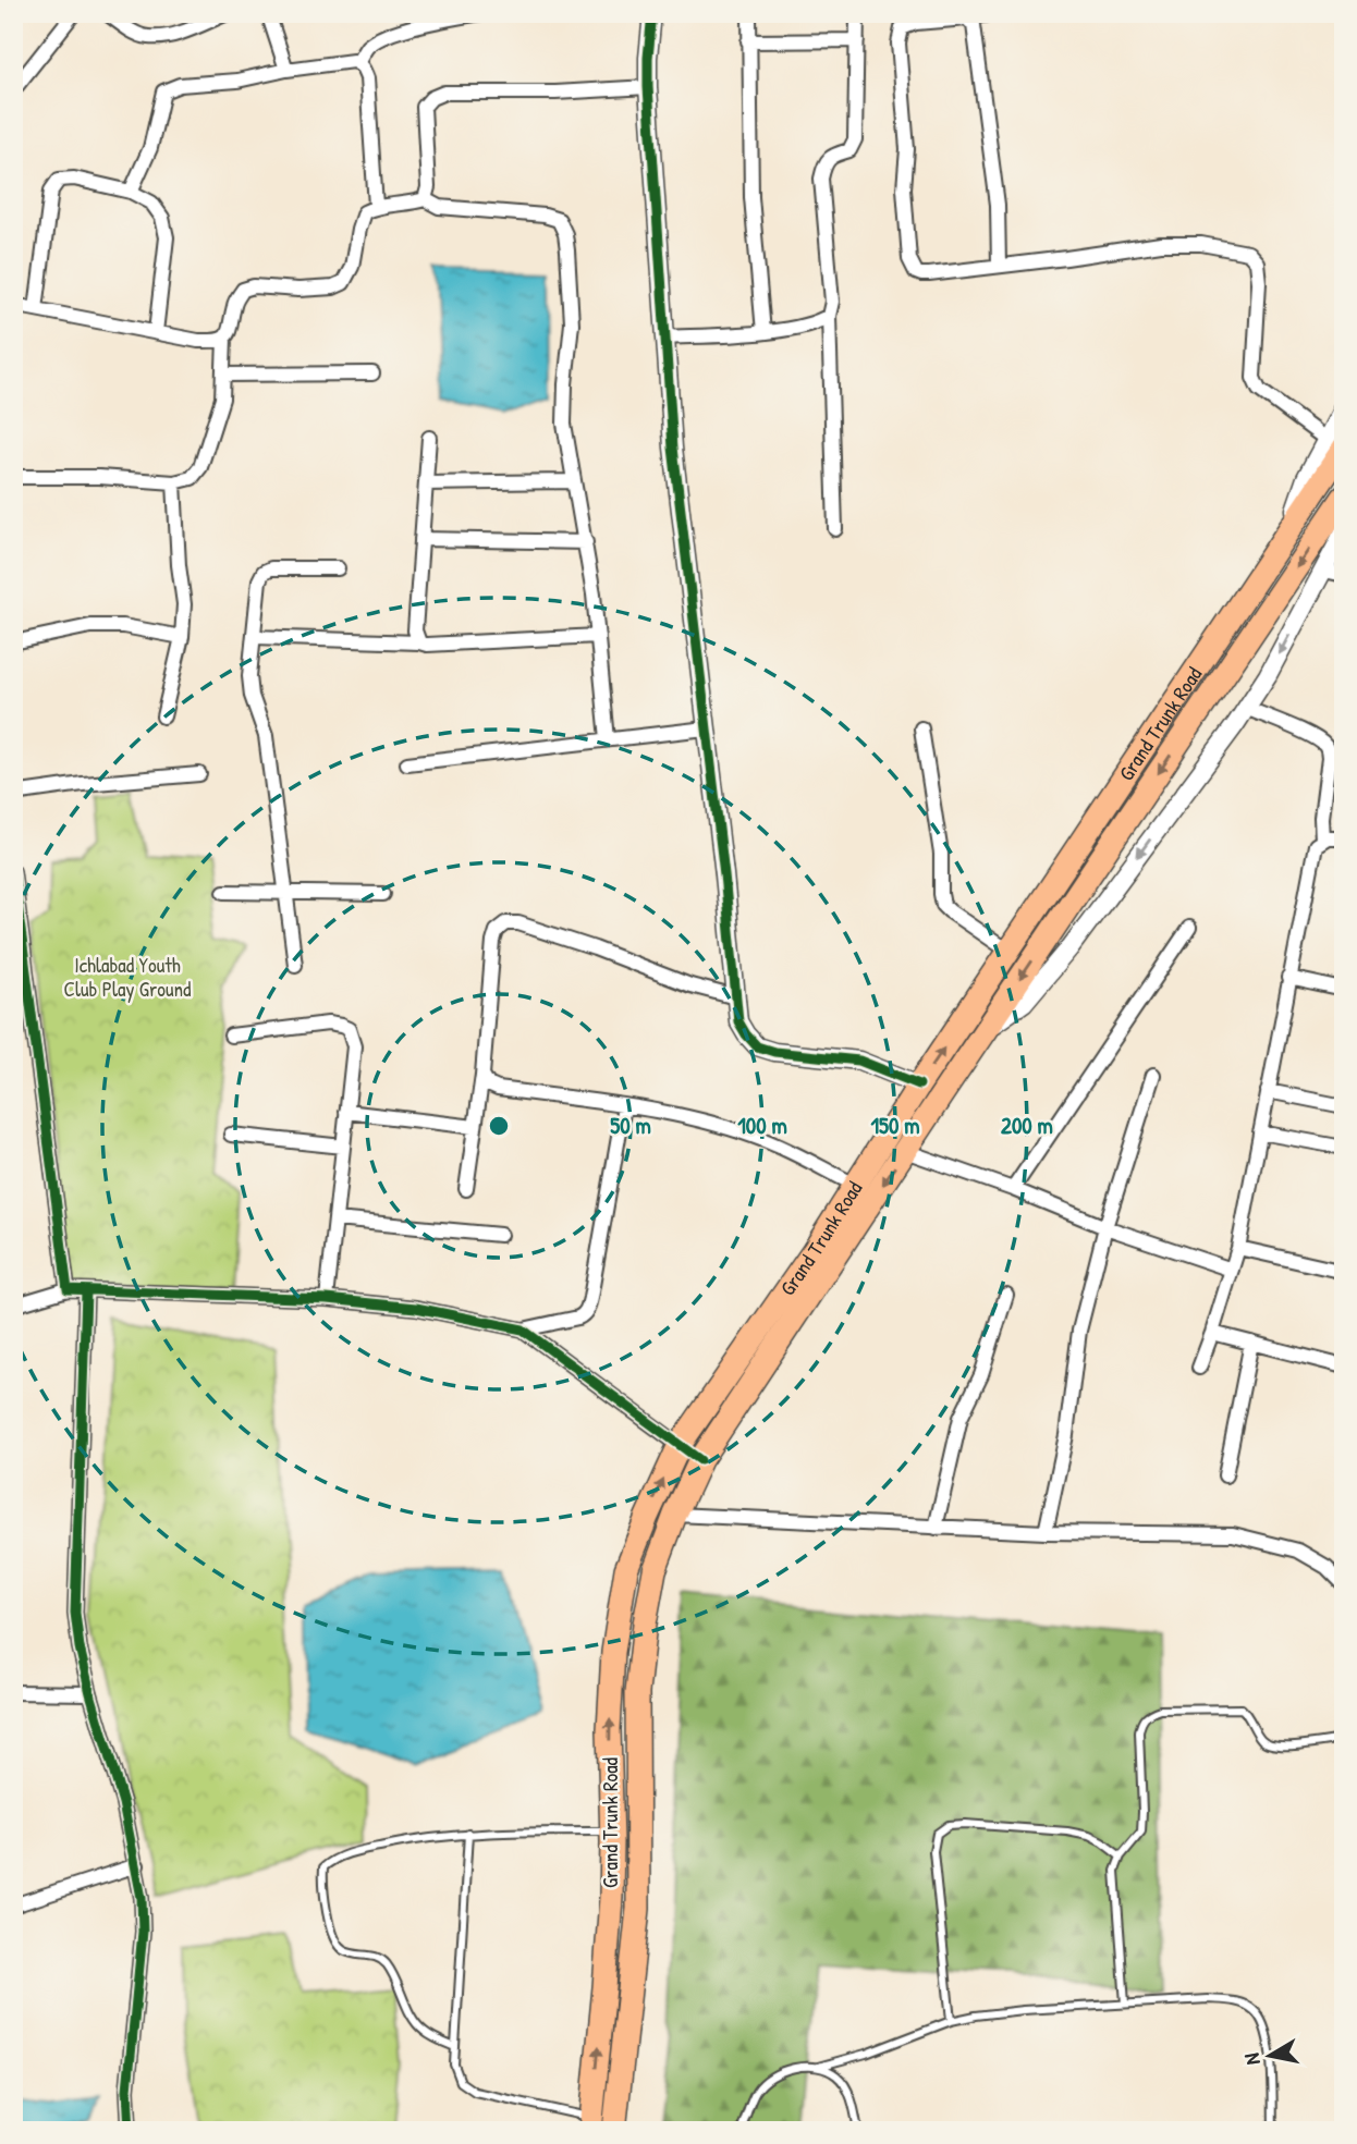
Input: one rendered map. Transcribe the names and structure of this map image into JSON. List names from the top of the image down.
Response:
{
  "streets": {
    "highway": ["Grand Trunk Road"]
  },
  "parks": ["Ichlabad Youth Club Play Ground"],
  "north": "left",
  "rings": [
    "50 m",
    "100 m",
    "150 m",
    "200 m"
  ]
}
